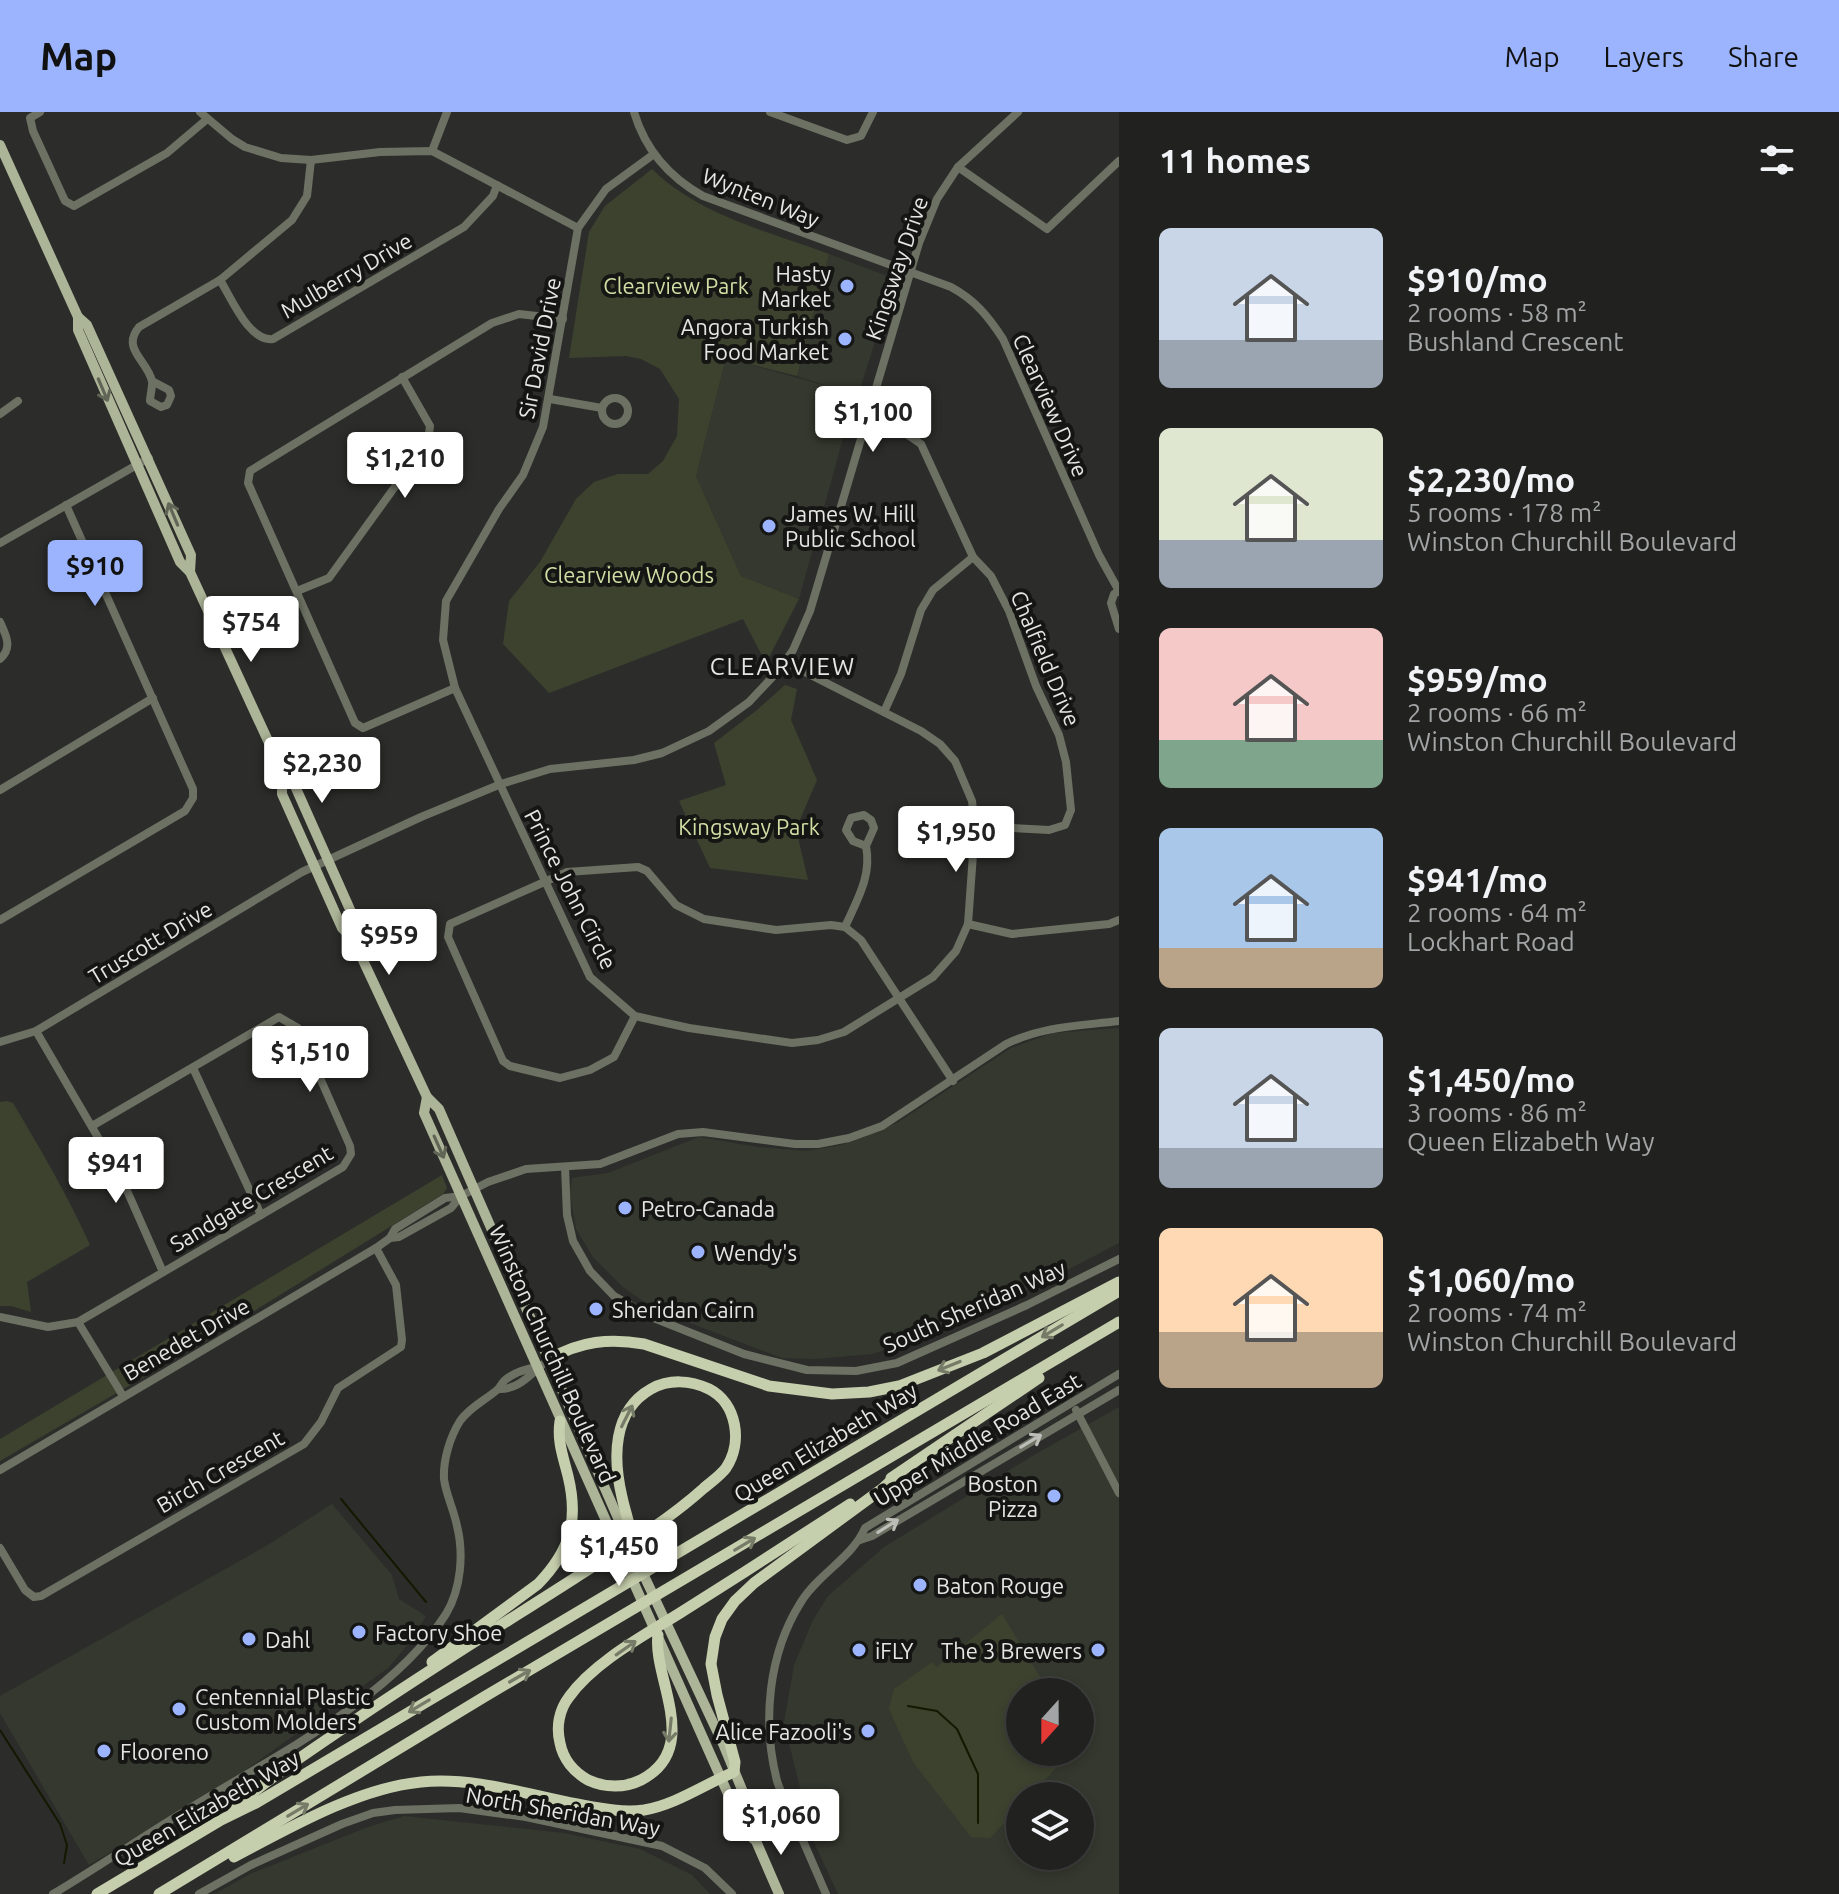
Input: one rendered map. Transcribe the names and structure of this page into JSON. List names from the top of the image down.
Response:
{
  "streets": {
    "highway": ["Queen Elizabeth Way"],
    "main road": ["Winston Churchill Boulevard"],
    "street": [
      "Wynten Way",
      "Kingsway Drive",
      "Mulberry Drive",
      "Sir David Drive",
      "Clearview Drive",
      "Chalfield Drive",
      "Prince John Circle",
      "Truscott Drive",
      "Sandgate Crescent",
      "South Sheridan Way",
      "Benedet Drive",
      "Upper Middle Road East",
      "Birch Crescent",
      "North Sheridan Way"
    ]
  },
  "crossings": [
    ["Wynten Way", "Kingsway Drive"],
    ["Wynten Way", "Sir David Drive"],
    ["Wynten Way", "Clearview Drive"],
    ["Kingsway Drive", "Sir David Drive"],
    ["Kingsway Drive", "Clearview Drive"],
    ["Kingsway Drive", "Chalfield Drive"],
    ["Kingsway Drive", "Prince John Circle"],
    ["Kingsway Drive", "Truscott Drive"],
    ["Kingsway Drive", "Winston Churchill Boulevard"],
    ["Sir David Drive", "Prince John Circle"],
    ["Chalfield Drive", "Prince John Circle"],
    ["Truscott Drive", "Winston Churchill Boulevard"],
    ["South Sheridan Way", "Benedet Drive"],
    ["Benedet Drive", "Winston Churchill Boulevard"],
    ["Benedet Drive", "Birch Crescent"]
  ],
  "districts": ["CLEARVIEW"],
  "parks": ["Clearview Park", "Clearview Woods", "Kingsway Park"],
  "places": [
    "Hasty Market",
    "Angora Turkish Food Market",
    "James W. Hill Public School",
    "Petro-Canada",
    "Wendy's",
    "Sheridan Cairn",
    "Boston Pizza",
    "Baton Rouge",
    "Factory Shoe",
    "Dahl",
    "iFLY",
    "The 3 Brewers",
    "Centennial Plastic Custom Molders",
    "Alice Fazooli's",
    "Flooreno"
  ],
  "north": "bottom",
  "page": {
    "header": "Map",
    "nav": ["Map", "Layers", "Share"],
    "heading": "11 homes",
    "list": [
      {
        "name": "$910/mo",
        "note": "2 rooms · 58 m² · Bushland Crescent"
      },
      {
        "name": "$2,230/mo",
        "note": "5 rooms · 178 m² · Winston Churchill Boulevard"
      },
      {
        "name": "$959/mo",
        "note": "2 rooms · 66 m² · Winston Churchill Boulevard"
      },
      {
        "name": "$941/mo",
        "note": "2 rooms · 64 m² · Lockhart Road"
      },
      {
        "name": "$1,450/mo",
        "note": "3 rooms · 86 m² · Queen Elizabeth Way"
      },
      {
        "name": "$1,060/mo",
        "note": "2 rooms · 74 m² · Winston Churchill Boulevard"
      }
    ],
    "price": [
      "$1,100",
      "$1,210",
      "$910",
      "$754",
      "$2,230",
      "$1,950",
      "$959",
      "$1,510",
      "$941",
      "$1,450",
      "$1,060"
    ]
  }
}
